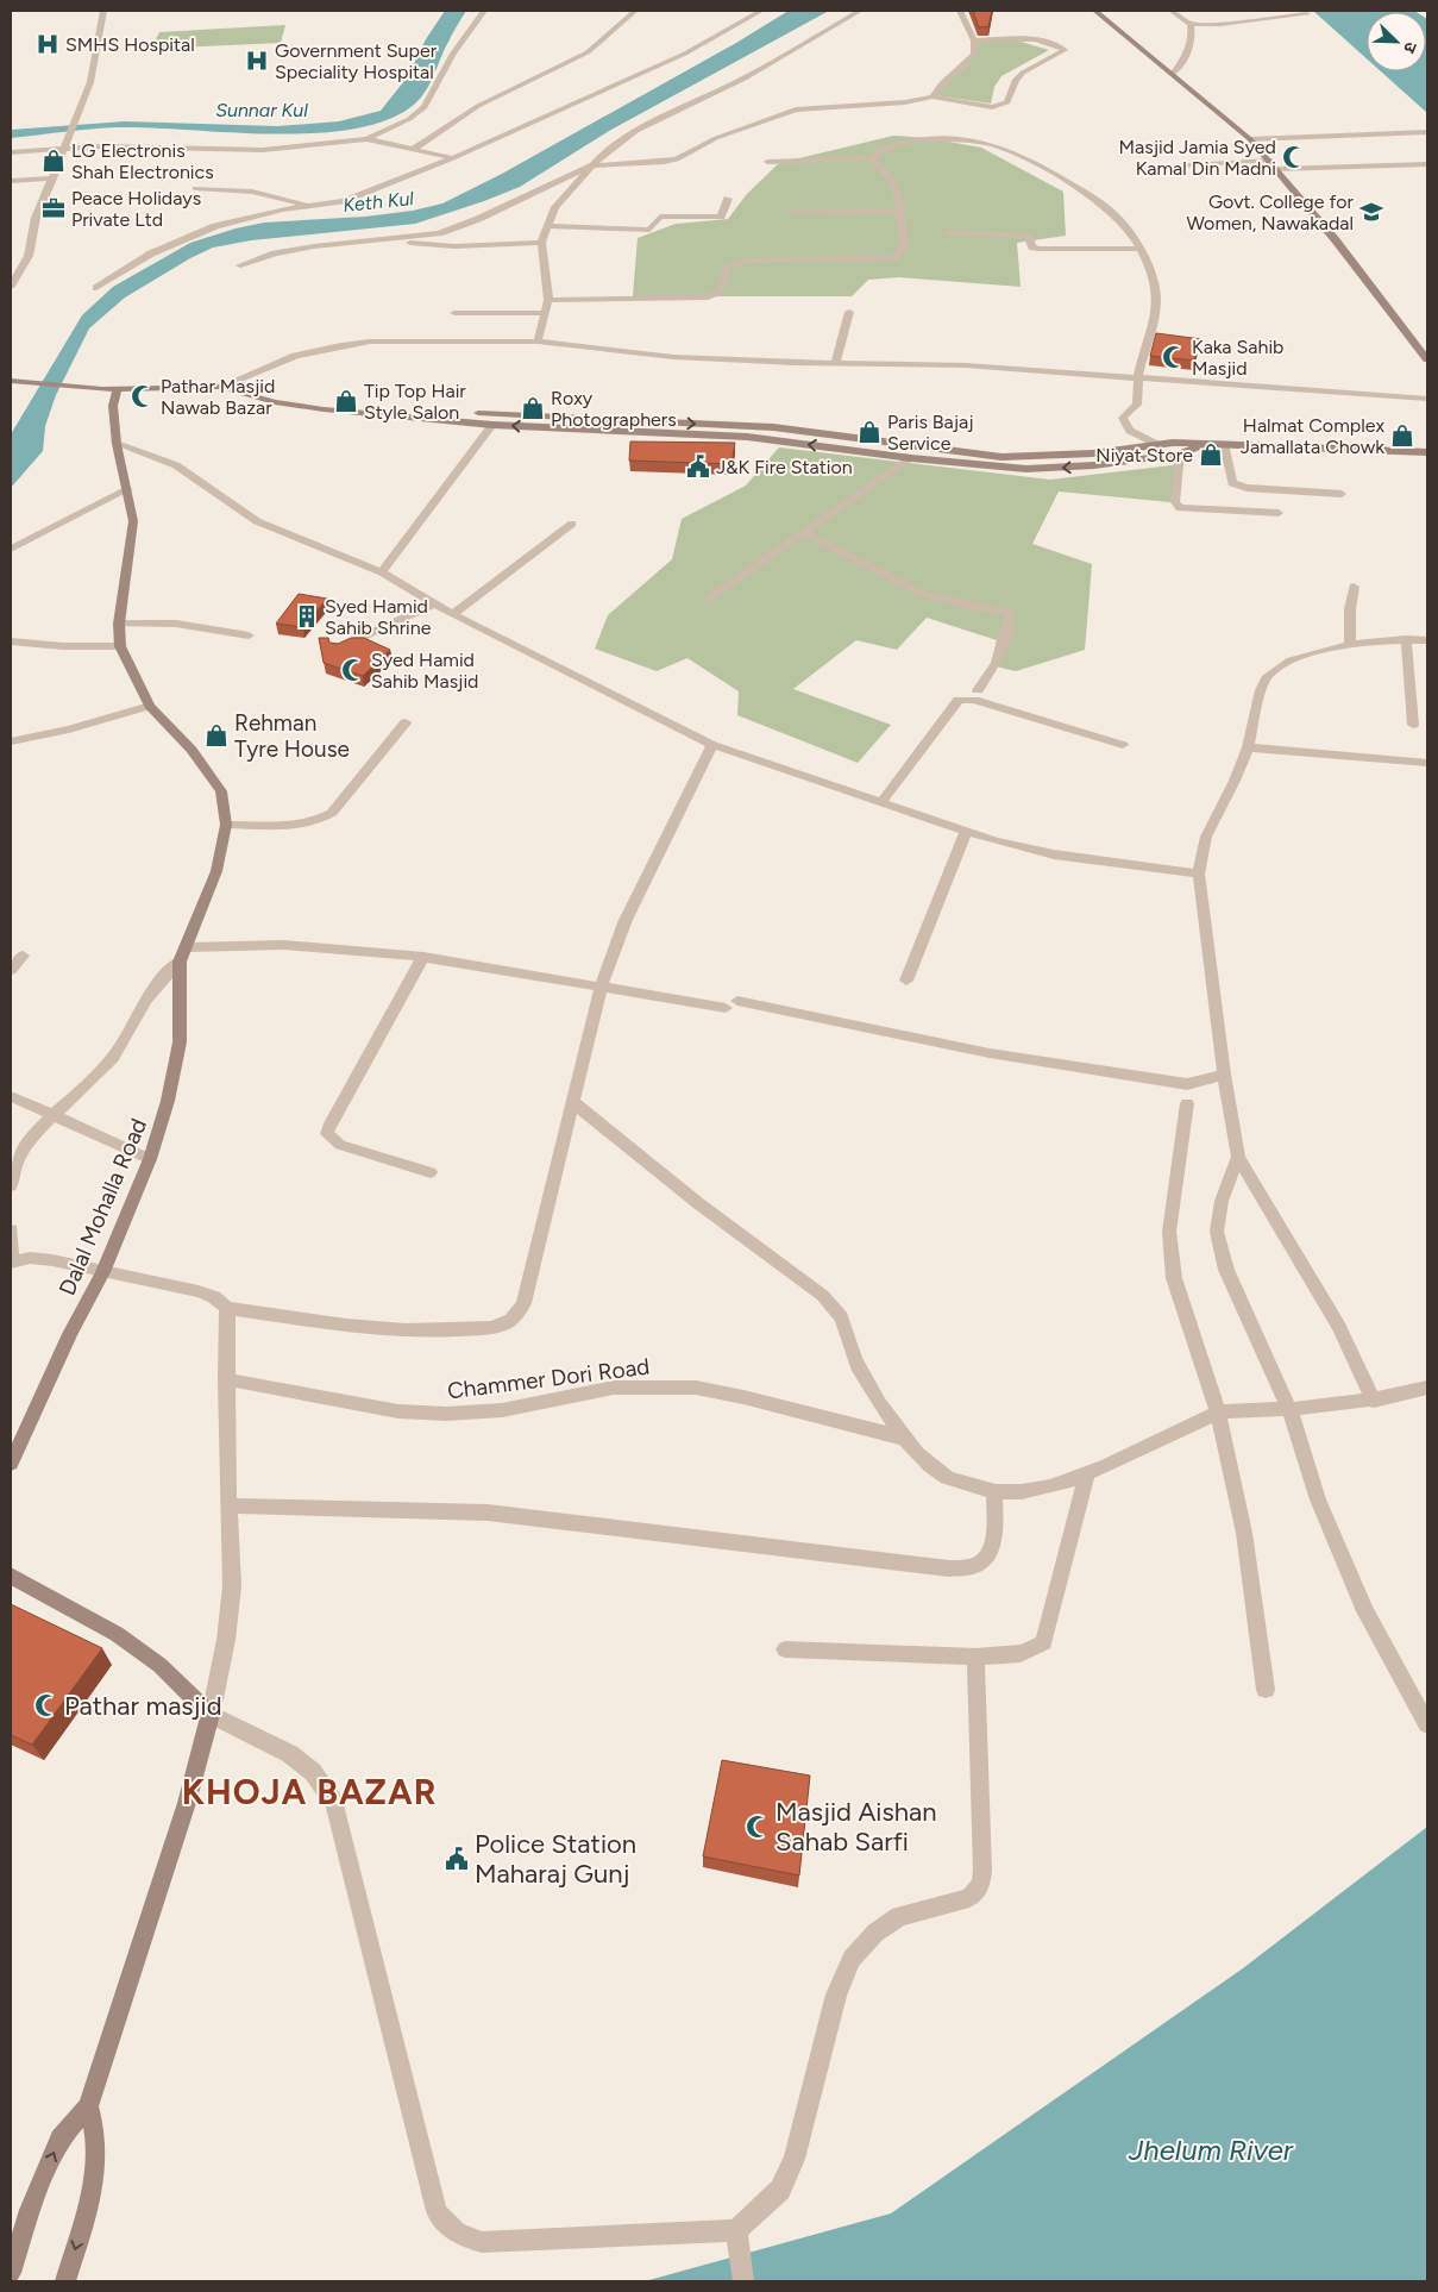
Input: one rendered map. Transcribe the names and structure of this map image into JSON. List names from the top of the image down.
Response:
{
  "streets": {
    "street": ["Dalal Mohalla Road", "Chammer Dori Road"]
  },
  "districts": ["KHOJA BAZAR"],
  "water": ["Sunnar Kul", "Keth Kul", "Jhelum River"],
  "places": {
    "hospital": ["SMHS Hospital", "Government Super Speciality Hospital"],
    "mosque": [
      "Masjid Jamia Syed Kamal Din Madni",
      "Kaka Sahib Masjid",
      "Pathar Masjid Nawab Bazar",
      "Syed Hamid Sahib Masjid",
      "Pathar masjid",
      "Masjid Aishan Sahab Sarfi"
    ],
    "shop": [
      "LG Electronis Shah Electronics",
      "Tip Top Hair Style Salon",
      "Roxy Photographers",
      "Paris Bajaj Service",
      "Halmat Complex Jamallata Chowk",
      "Niyat Store",
      "Rehman Tyre House"
    ],
    "office": ["Peace Holidays Private Ltd"],
    "school or university": ["Govt. College for Women, Nawakadal"],
    "public building": ["J&K Fire Station", "Police Station Maharaj Gunj"],
    "building": ["Syed Hamid Sahib Shrine"]
  },
  "north": "bottom right"
}
